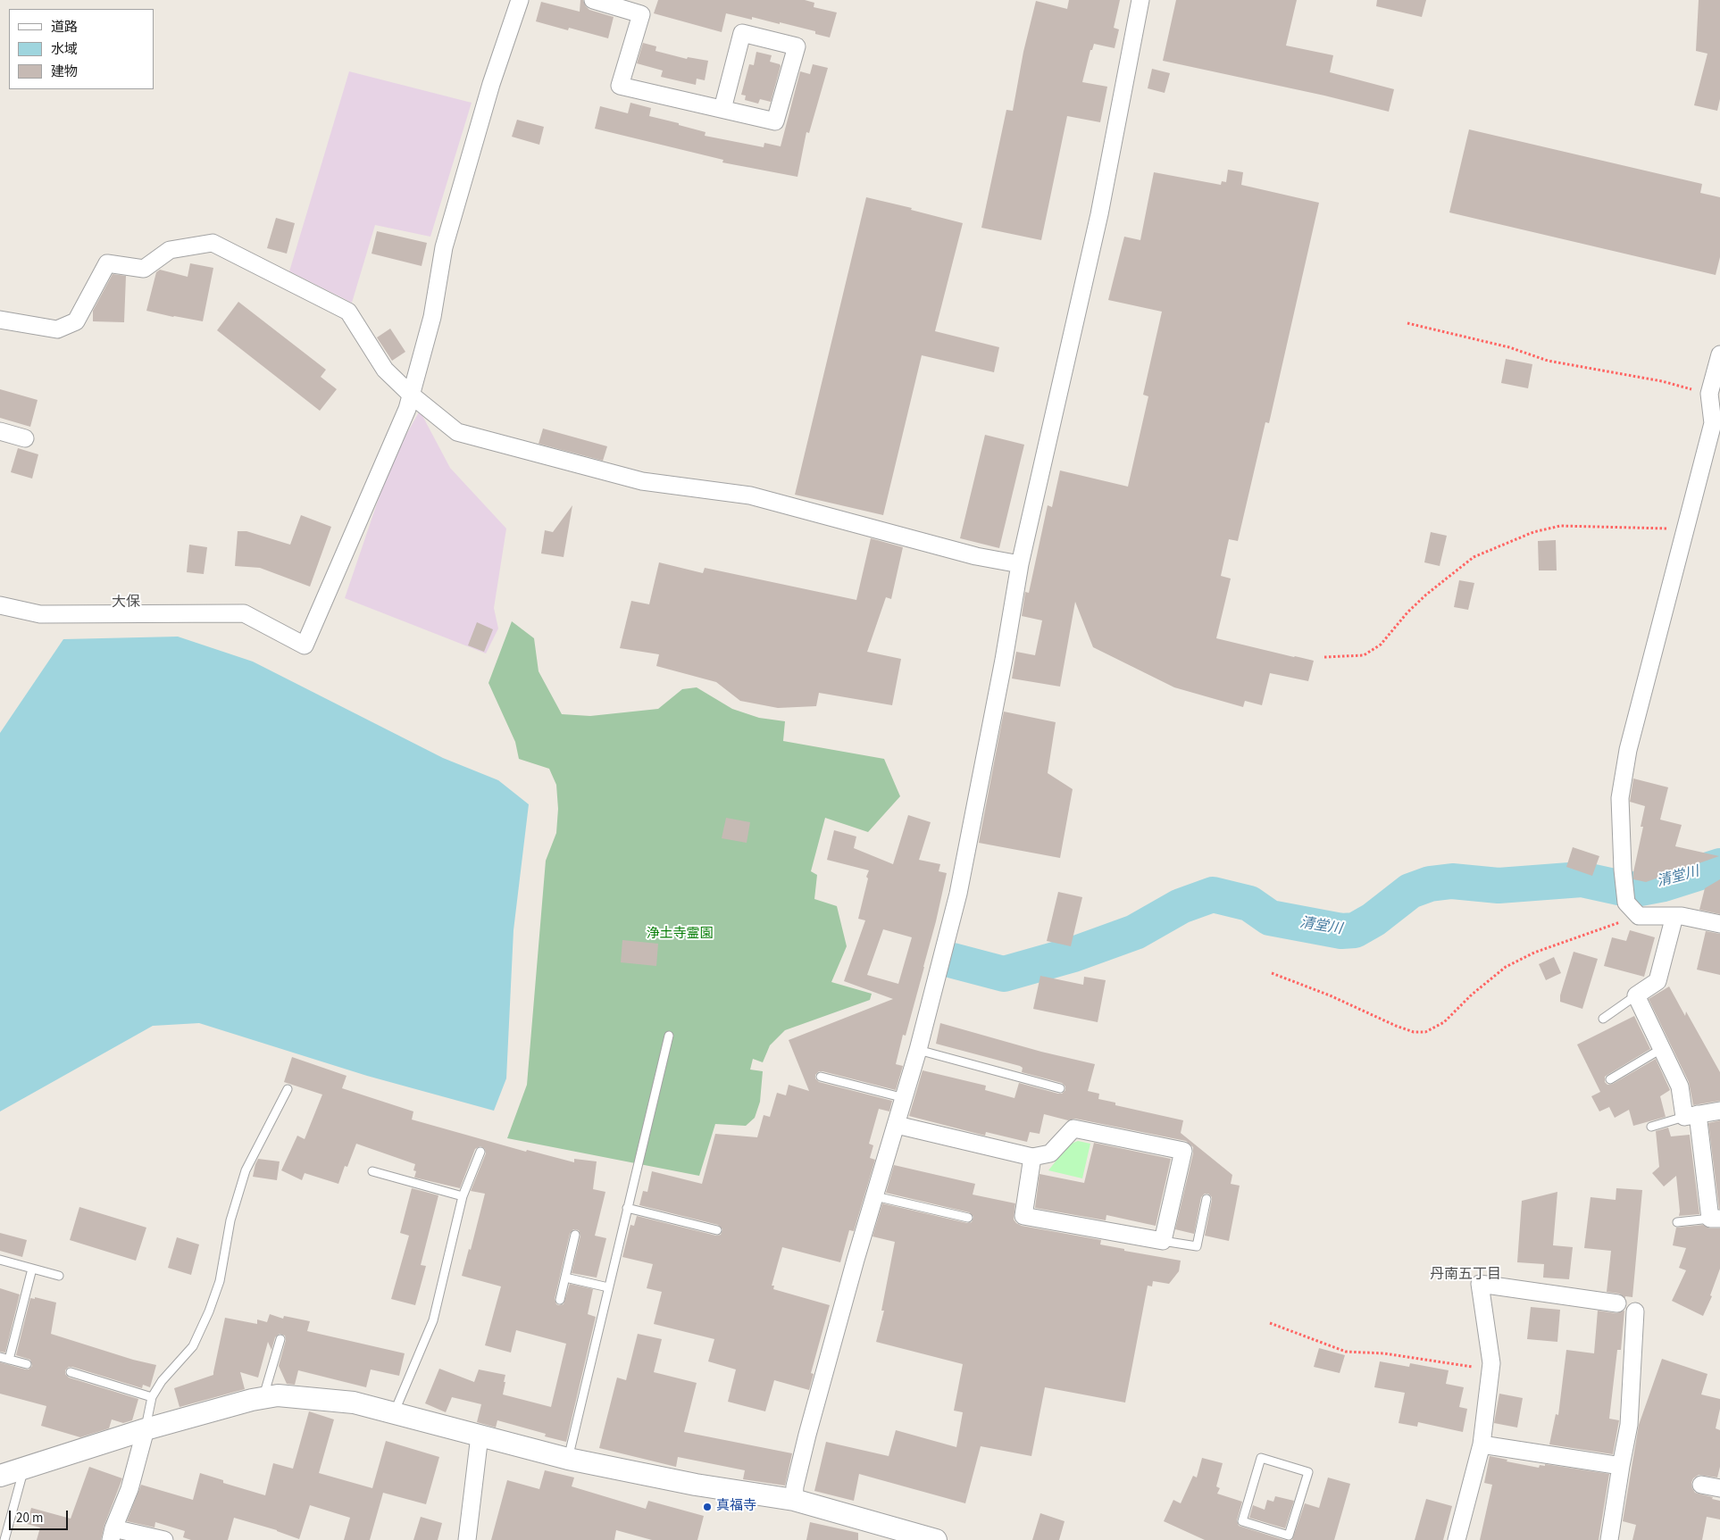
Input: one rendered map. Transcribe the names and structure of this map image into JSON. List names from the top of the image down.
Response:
{
  "districts": ["大保", "丹南五丁目"],
  "water": ["清堂川"],
  "parks": ["浄土寺霊園"],
  "places": ["真福寺"],
  "legend": ["道路", "水域", "建物"],
  "scale_bar": "20 m"
}
